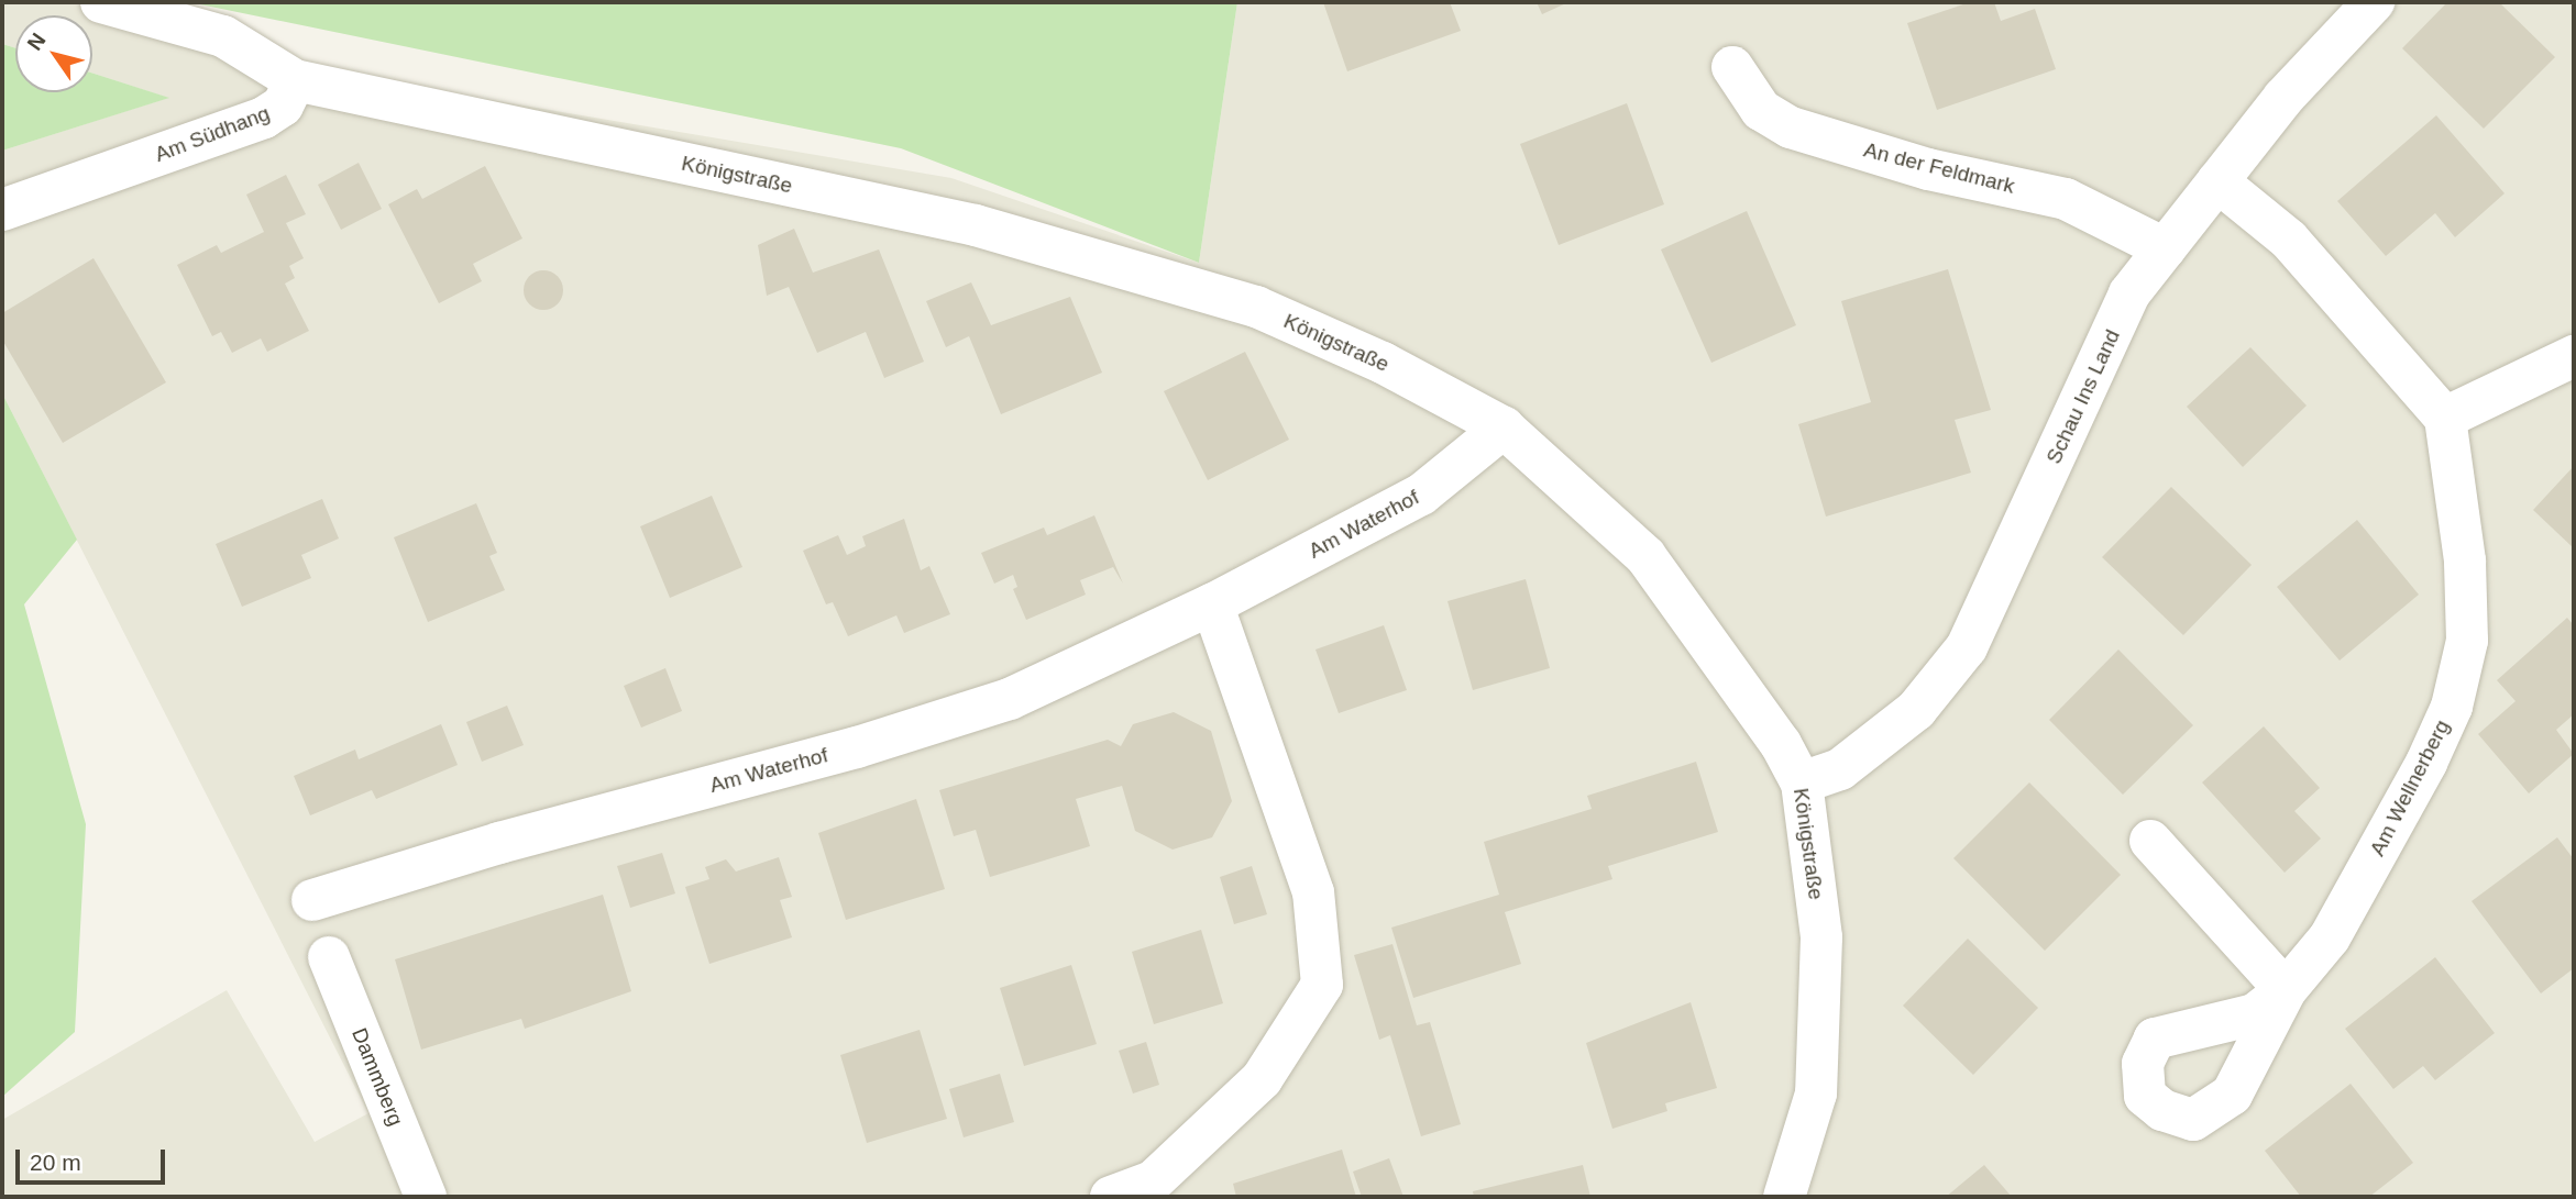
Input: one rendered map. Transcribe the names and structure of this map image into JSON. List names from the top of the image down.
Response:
{
  "streets": {
    "street": [
      "Am Südhang",
      "An der Feldmark",
      "Königstraße",
      "Schau Ins Land",
      "Am Waterhof",
      "Am Wellnerberg",
      "Dammberg"
    ]
  },
  "crossings": [
    ["Am Südhang", "Königstraße"],
    ["An der Feldmark", "Schau Ins Land"],
    ["Königstraße", "Schau Ins Land"],
    ["Königstraße", "Am Waterhof"]
  ],
  "scale_bar": "20 m",
  "north": "top left"
}
